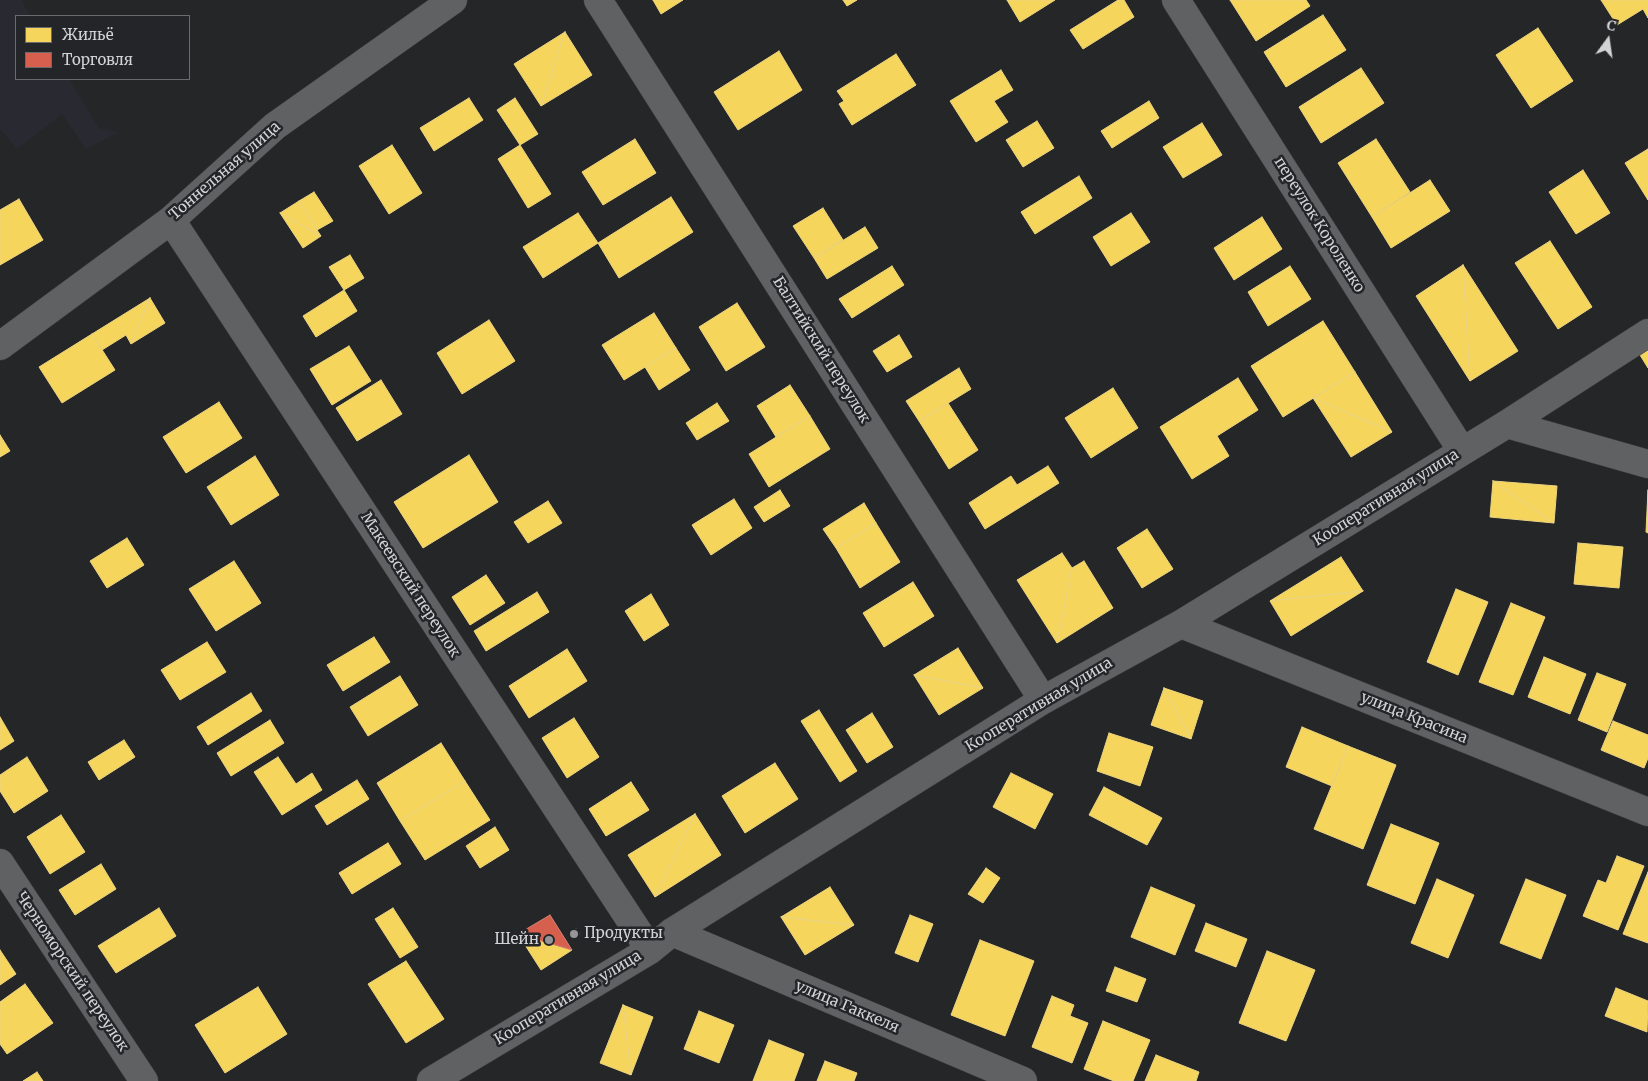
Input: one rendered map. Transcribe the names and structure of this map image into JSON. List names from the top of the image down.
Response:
{
  "streets": {
    "street": [
      "Тоннельная улица",
      "переулок Короленко",
      "Балтийский переулок",
      "Кооперативная улица",
      "Макеевский переулок",
      "улица Красина",
      "Черноморский переулок",
      "улица Гаккеля"
    ]
  },
  "crossings": [
    ["Тоннельная улица", "Макеевский переулок"],
    ["переулок Короленко", "Кооперативная улица"],
    ["Балтийский переулок", "Кооперативная улица"],
    ["Кооперативная улица", "Макеевский переулок"],
    ["Кооперативная улица", "улица Красина"],
    ["Кооперативная улица", "улица Гаккеля"]
  ],
  "places": ["Продукты", "Шейн"],
  "legend": ["Жильё", "Торговля"],
  "north": "top"
}
